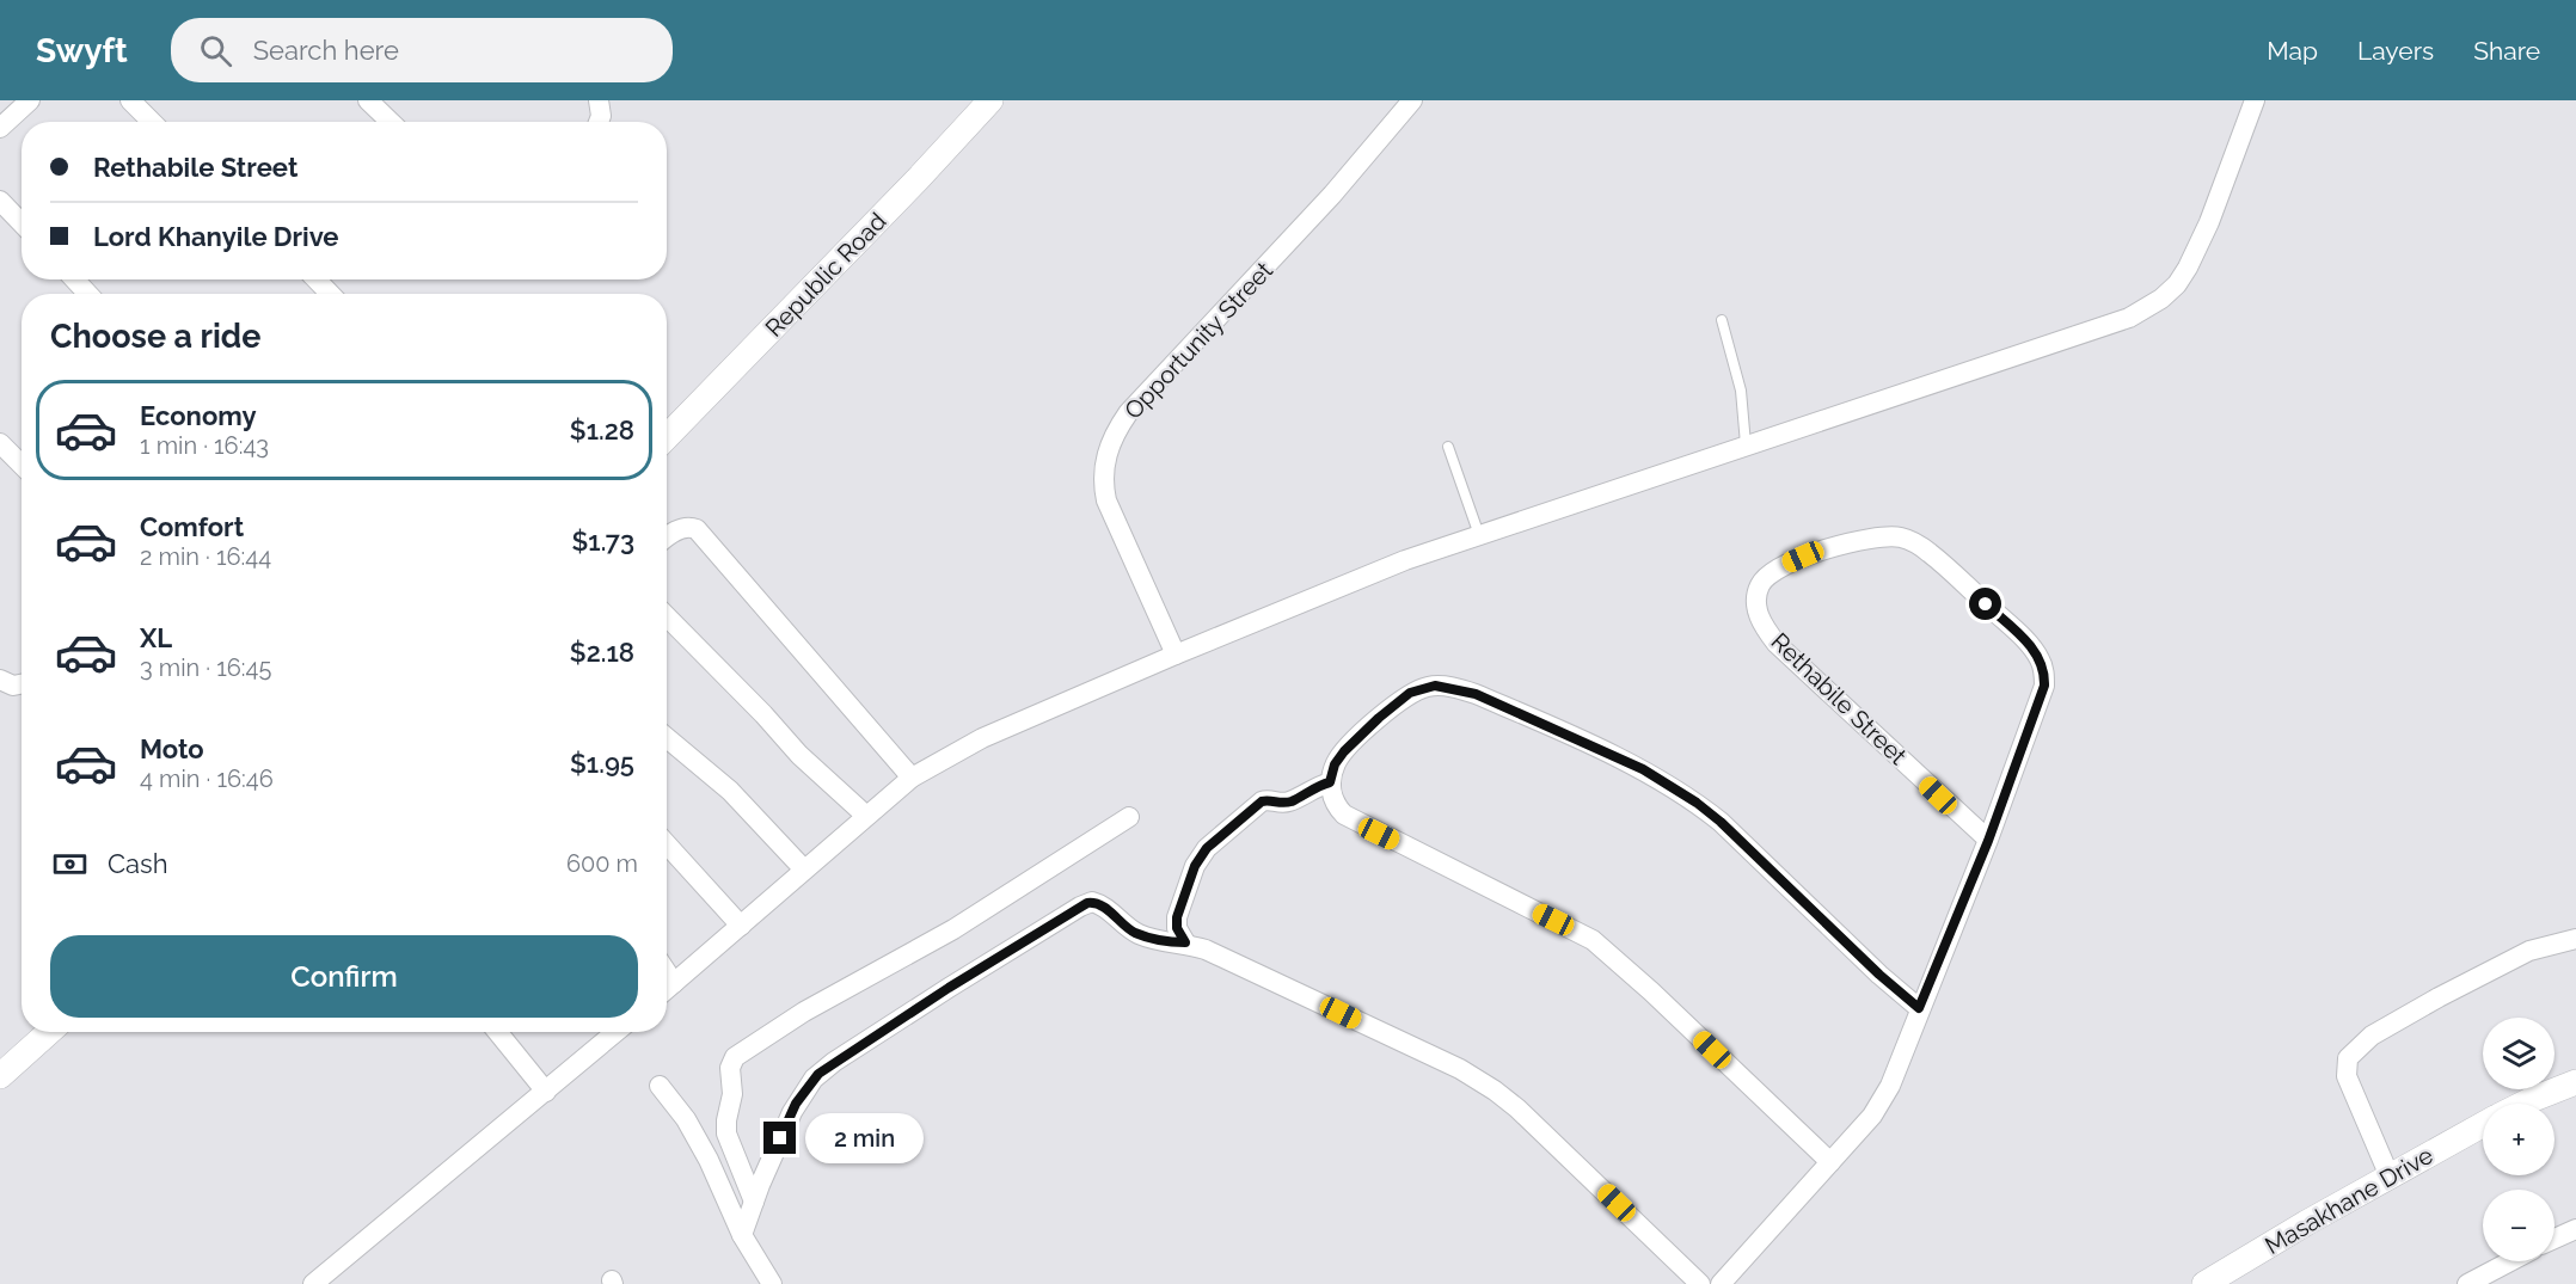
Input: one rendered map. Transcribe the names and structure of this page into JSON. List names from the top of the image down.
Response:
{
  "streets": {
    "street": [
      "Republic Road",
      "Opportunity Street",
      "Rethabile Street",
      "Masakhane Drive"
    ]
  },
  "page": {
    "header": "Swyft",
    "search": "Search here",
    "nav": ["Map", "Layers", "Share"],
    "banner": ["Rethabile Street", "Lord Khanyile Drive"],
    "heading": "Choose a ride",
    "list": [
      {
        "name": "Economy",
        "note": "1 min · 16:43",
        "value": "$1.28"
      },
      {
        "name": "Comfort",
        "note": "2 min · 16:44",
        "value": "$1.73"
      },
      {
        "name": "XL",
        "note": "3 min · 16:45",
        "value": "$2.18"
      },
      {
        "name": "Moto",
        "note": "4 min · 16:46",
        "value": "$1.95"
      }
    ],
    "pay": ["Cash", "600 m"],
    "buttons": "Confirm",
    "map_buttons": ["+", "−"],
    "bubble": "2 min"
  }
}
